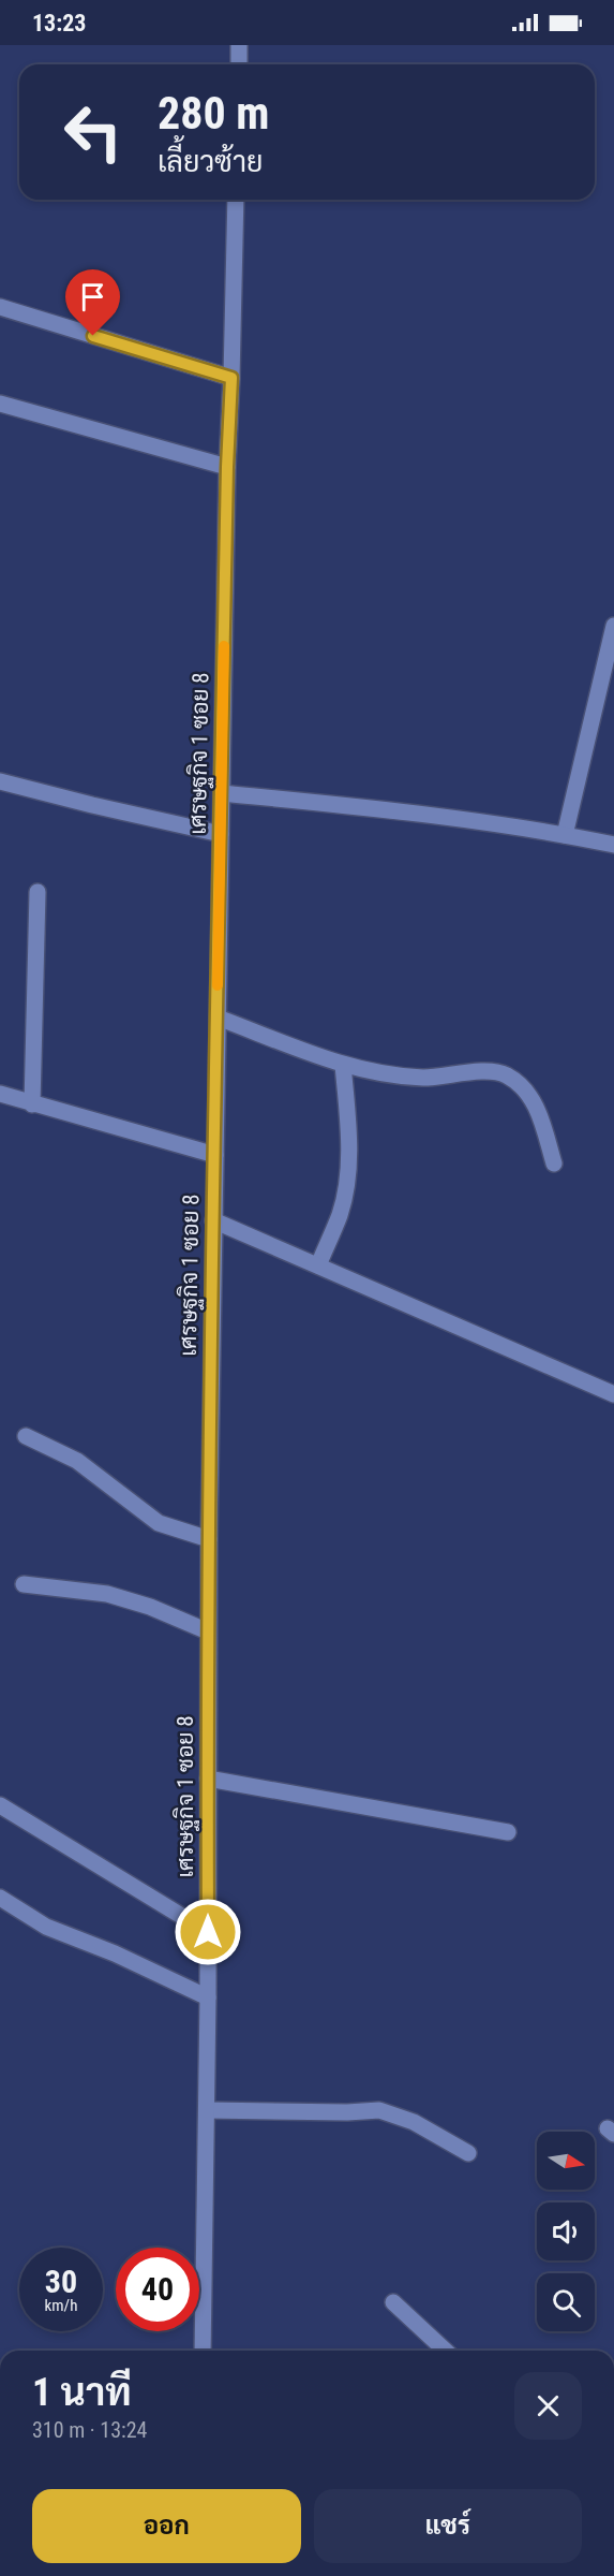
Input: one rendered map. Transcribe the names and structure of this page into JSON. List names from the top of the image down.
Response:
{
  "streets": {
    "street": ["เศรษฐกิจ 1 ซอย 8"]
  },
  "north": "right",
  "page": {
    "status": "13:23",
    "turn": ["280 m", "เลี้ยวซ้าย"],
    "speed": "30 km/h",
    "limit": "40",
    "heading": ["1 นาที", "310 m · 13:24"],
    "buttons": ["ออก", "แชร์"]
  }
}
